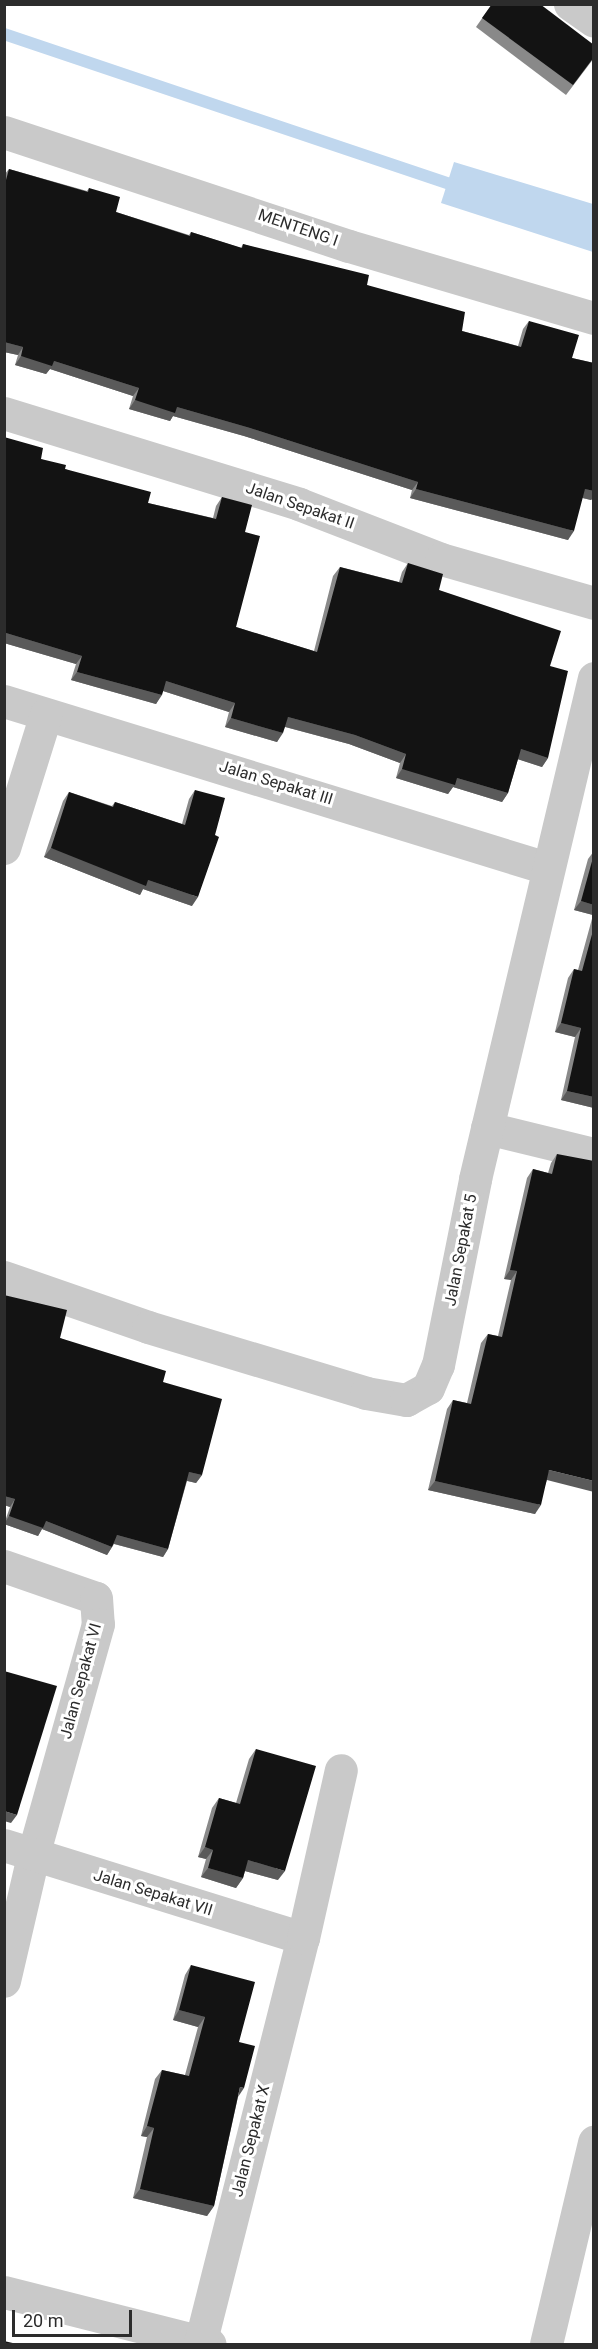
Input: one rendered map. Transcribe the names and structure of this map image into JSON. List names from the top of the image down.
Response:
{
  "streets": {
    "street": [
      "MENTENG I",
      "Jalan Sepakat II",
      "Jalan Sepakat III",
      "Jalan Sepakat 5",
      "Jalan Sepakat VI",
      "Jalan Sepakat VII",
      "Jalan Sepakat X"
    ]
  },
  "crossings": [
    ["Jalan Sepakat III", "Jalan Sepakat 5"],
    ["Jalan Sepakat VI", "Jalan Sepakat VII"],
    ["Jalan Sepakat VII", "Jalan Sepakat X"]
  ],
  "scale_bar": "20 m"
}
